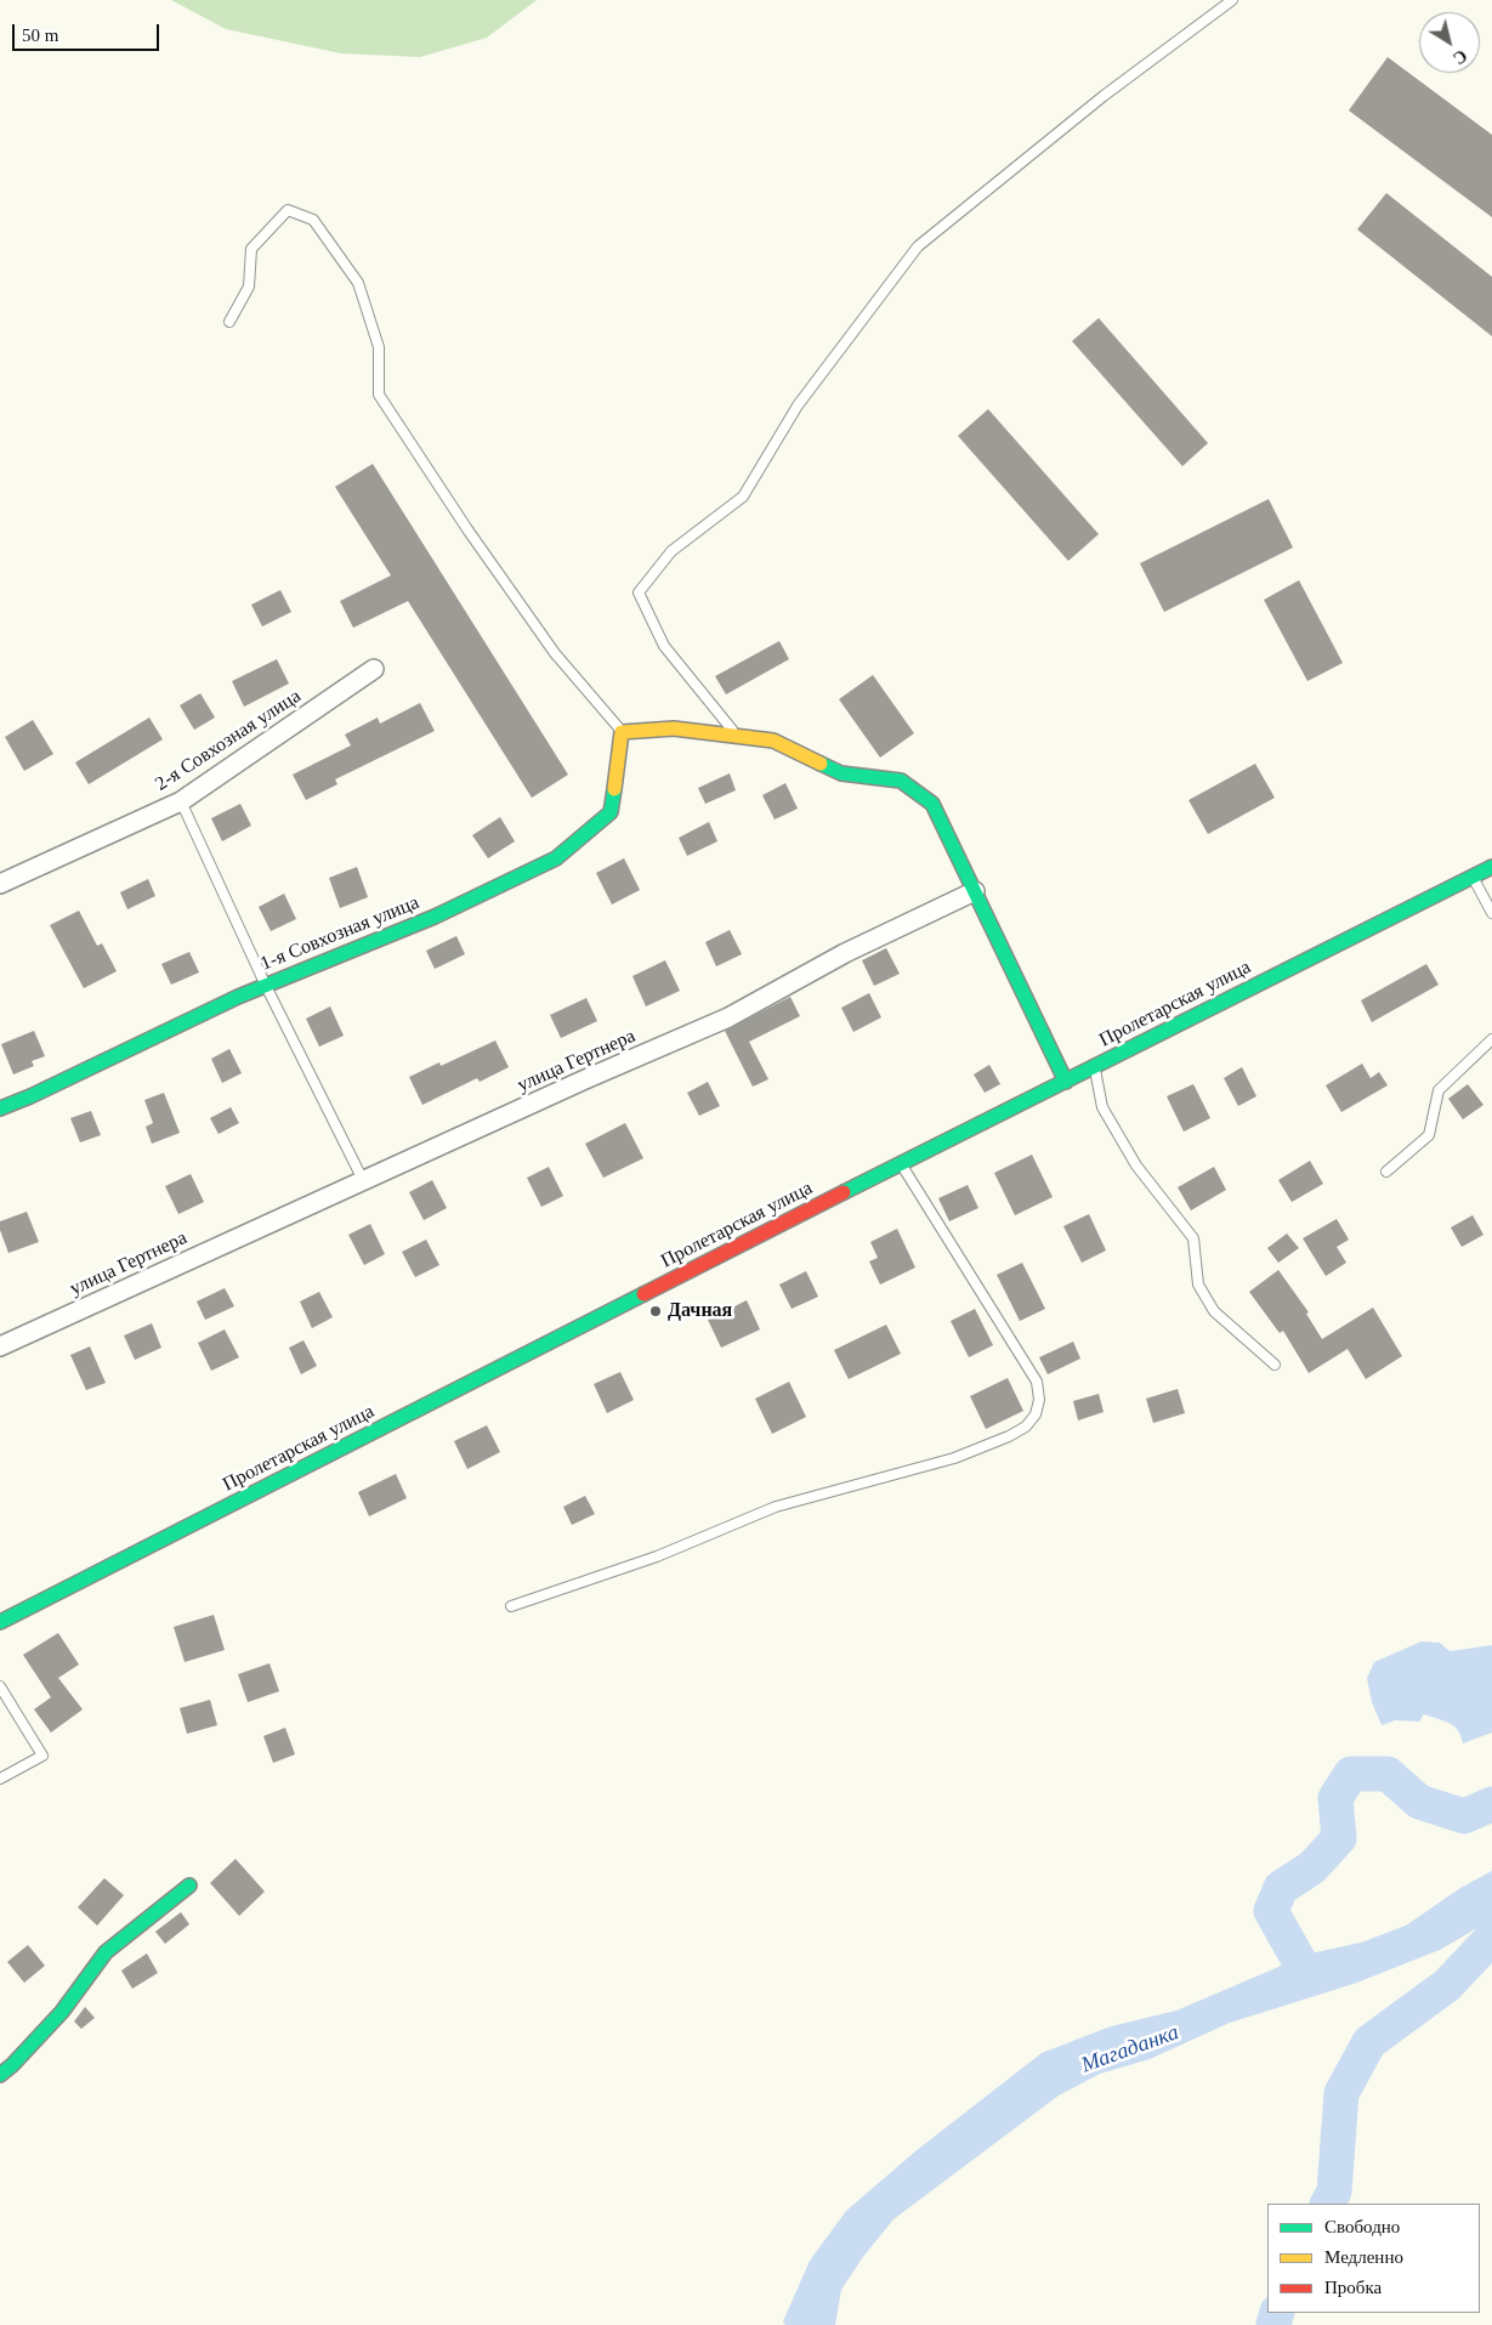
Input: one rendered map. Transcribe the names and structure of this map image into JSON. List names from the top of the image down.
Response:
{
  "streets": {
    "main road": ["1-я Совхозная улица", "Пролетарская улица"],
    "street": ["2-я Совхозная улица", "улица Гертнера"]
  },
  "water": ["Магаданка"],
  "places": ["Дачная"],
  "legend": ["Свободно", "Медленно", "Пробка"],
  "scale_bar": "50 m",
  "north": "bottom right"
}
